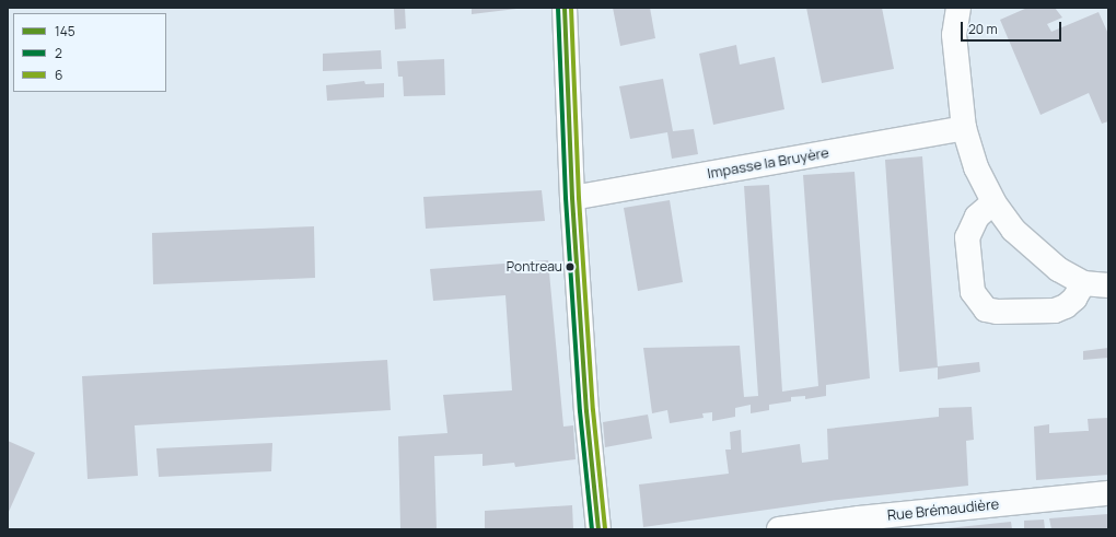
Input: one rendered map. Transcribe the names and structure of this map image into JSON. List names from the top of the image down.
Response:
{
  "streets": {
    "street": ["Impasse la Bruyère", "Rue Brémaudière"]
  },
  "places": ["Pontreau"],
  "lines": ["transit line 145", "transit line 2", "transit line 6"],
  "legend": ["145", "2", "6"],
  "scale_bar": "20 m"
}
